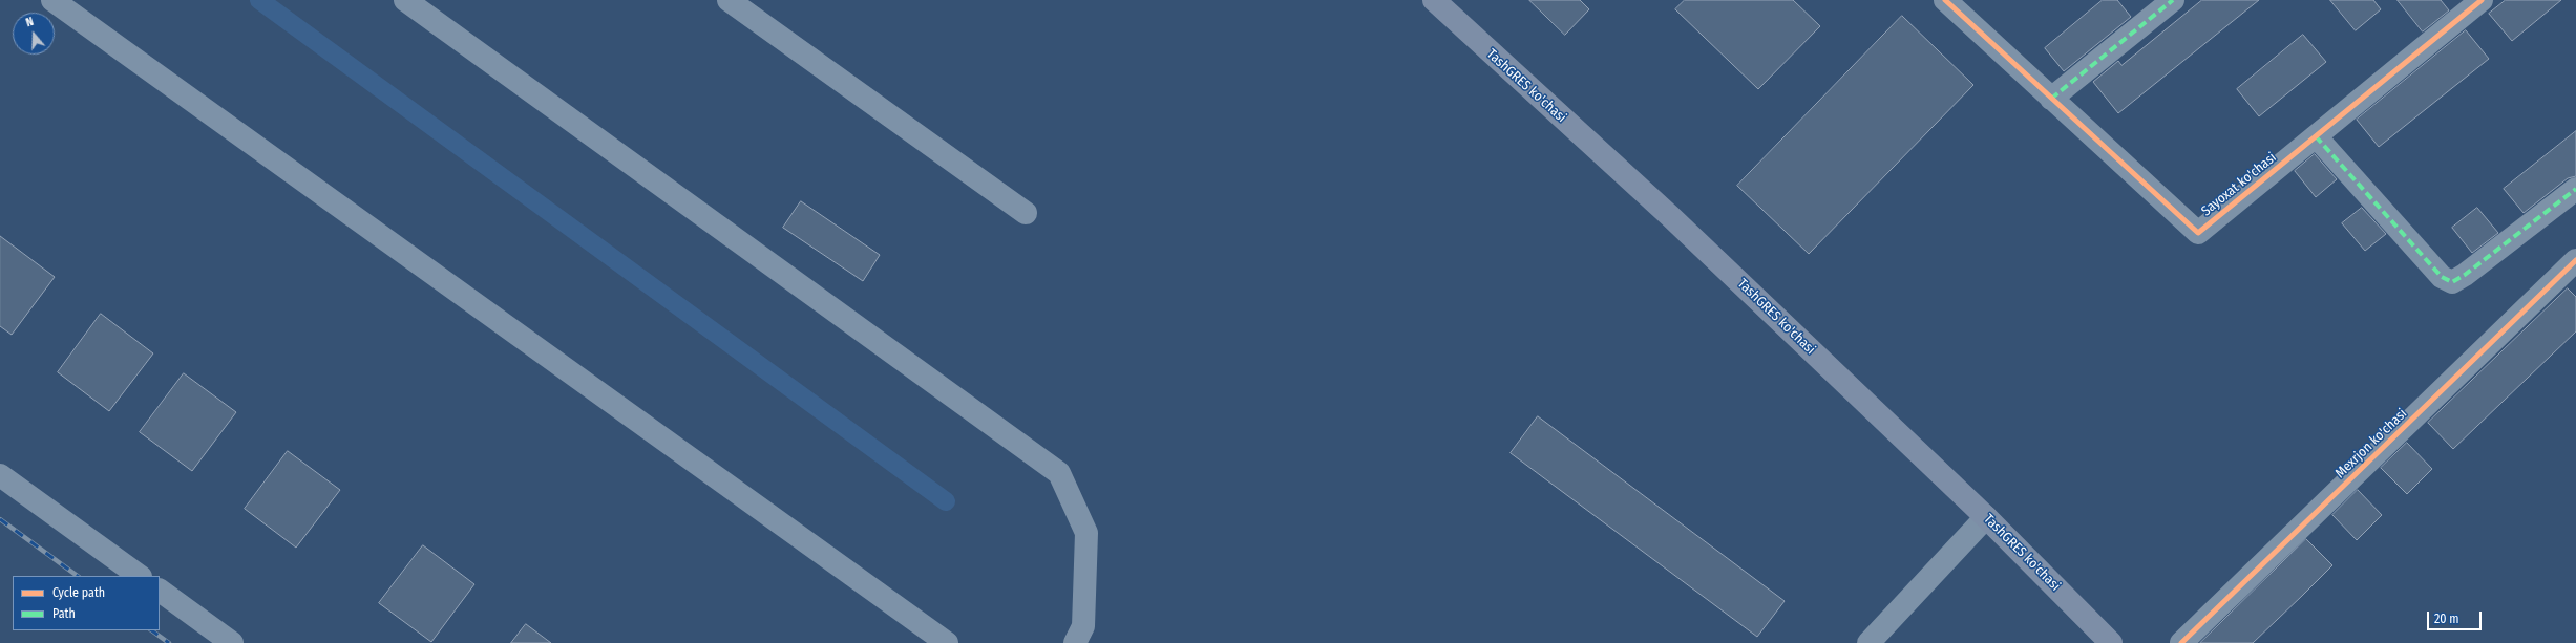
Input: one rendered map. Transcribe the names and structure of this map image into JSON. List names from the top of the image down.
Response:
{
  "streets": {
    "main road": ["TashGRES ko'chasi"],
    "street": ["Sayoxat ko'chasi", "Mexrjon ko'chasi"]
  },
  "legend": ["Cycle path", "Path"],
  "scale_bar": "20 m",
  "north": "top"
}
